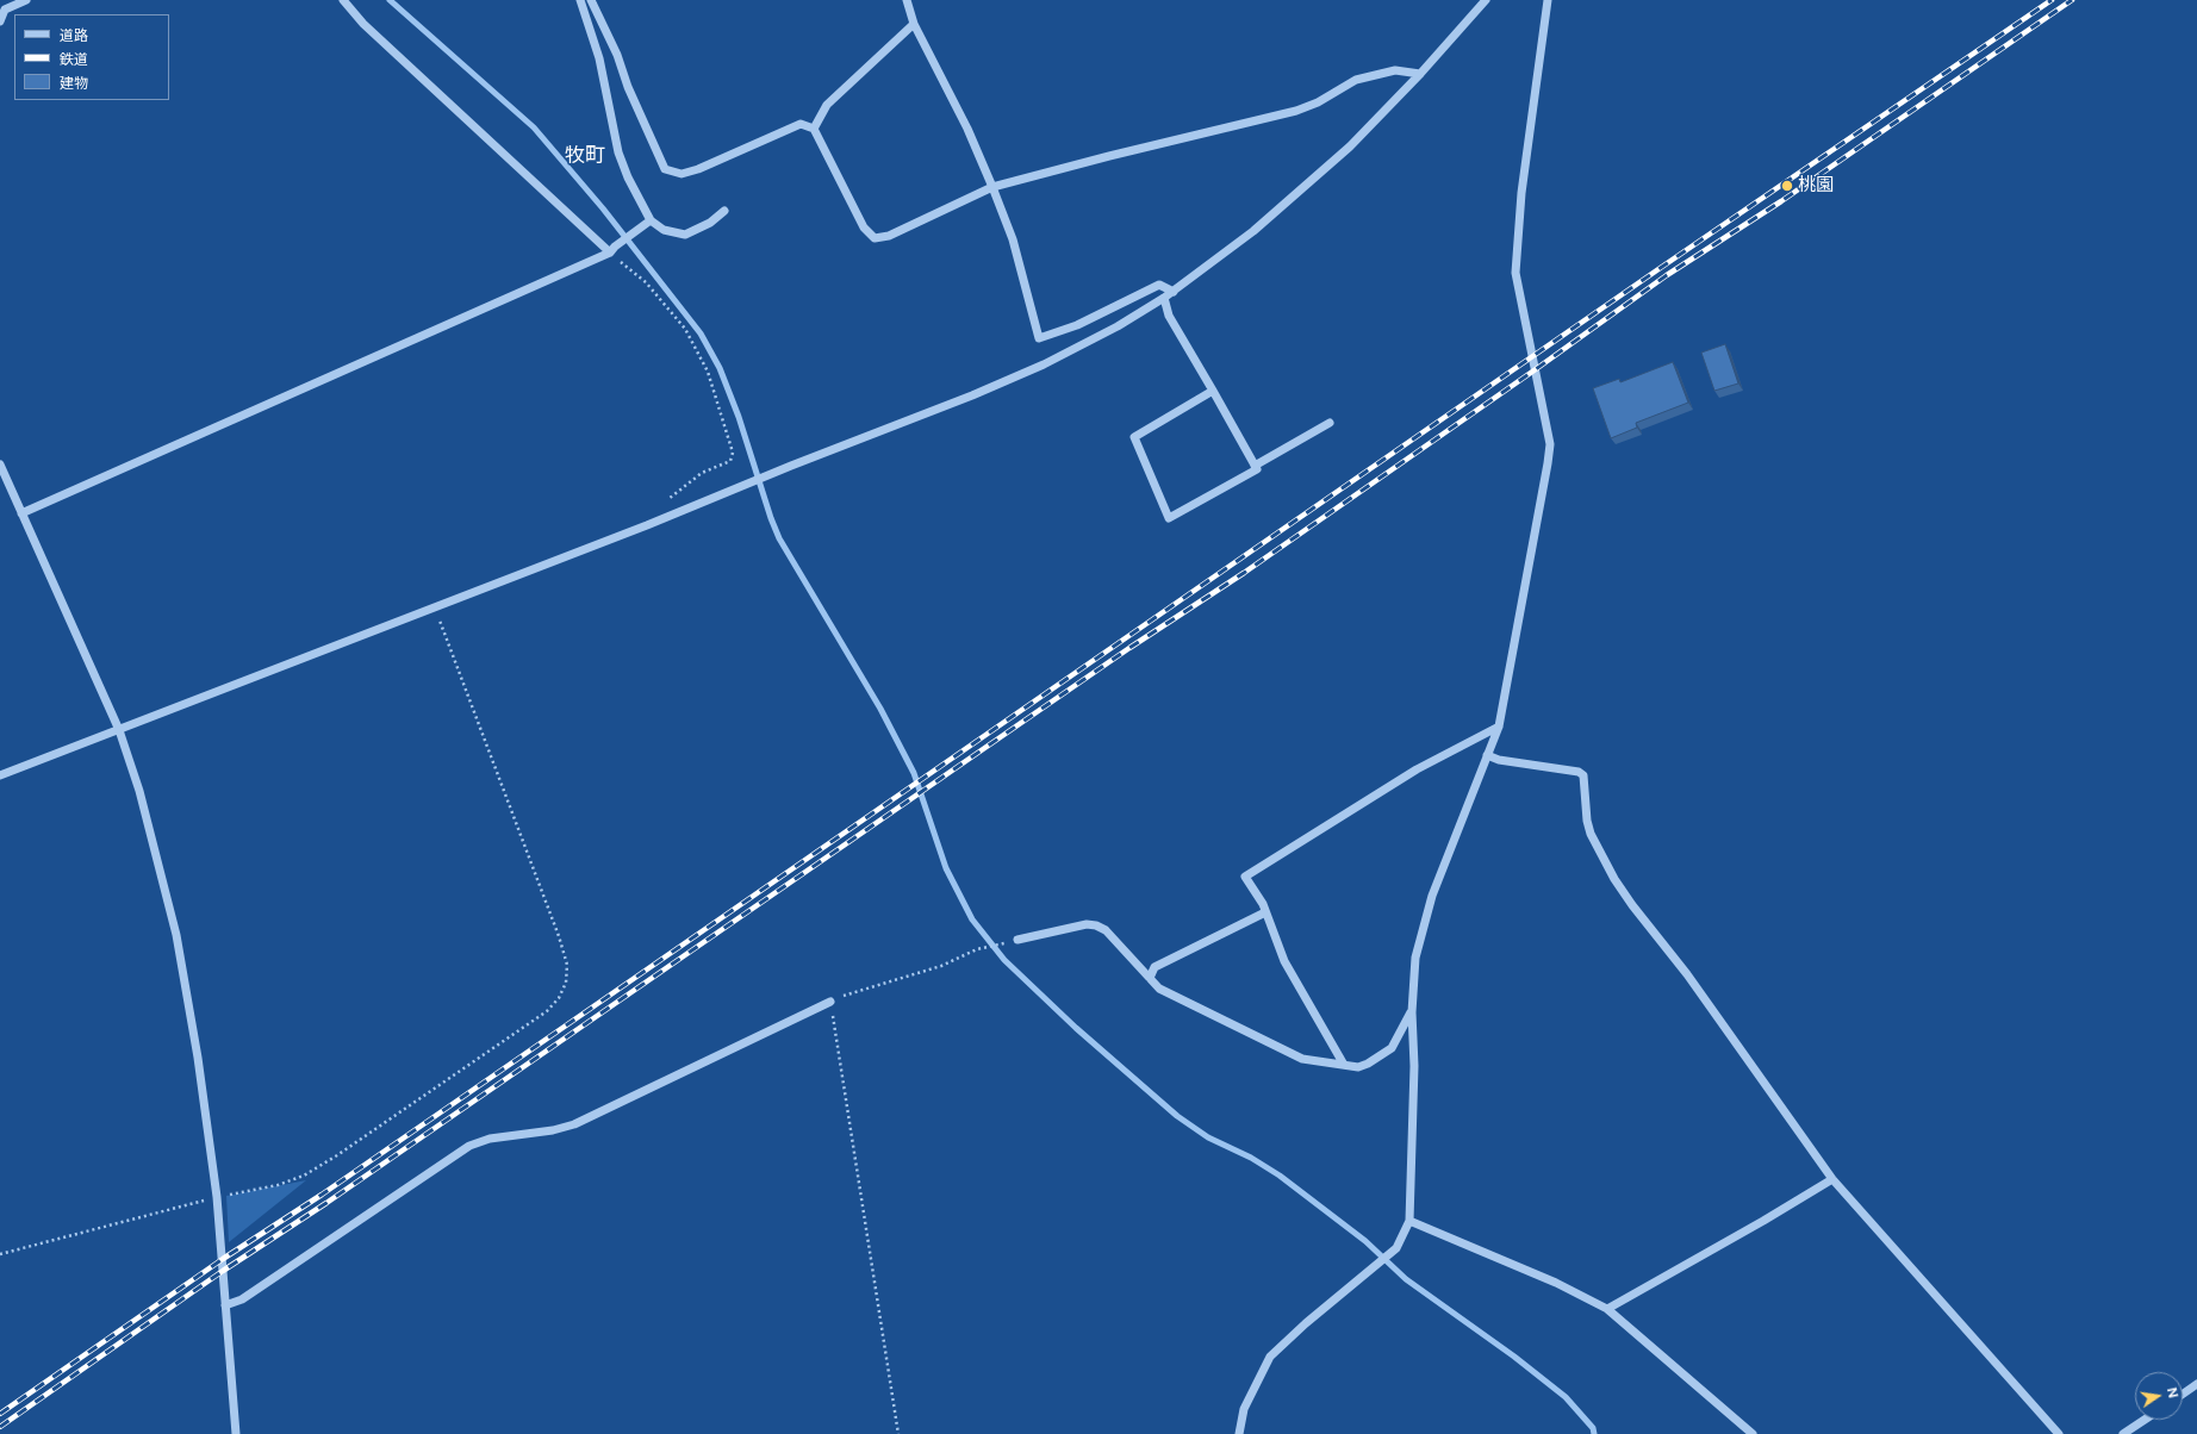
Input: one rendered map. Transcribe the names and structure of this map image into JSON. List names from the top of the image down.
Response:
{
  "districts": ["牧町"],
  "places": ["桃園"],
  "legend": ["道路", "鉄道", "建物"],
  "north": "right"
}
